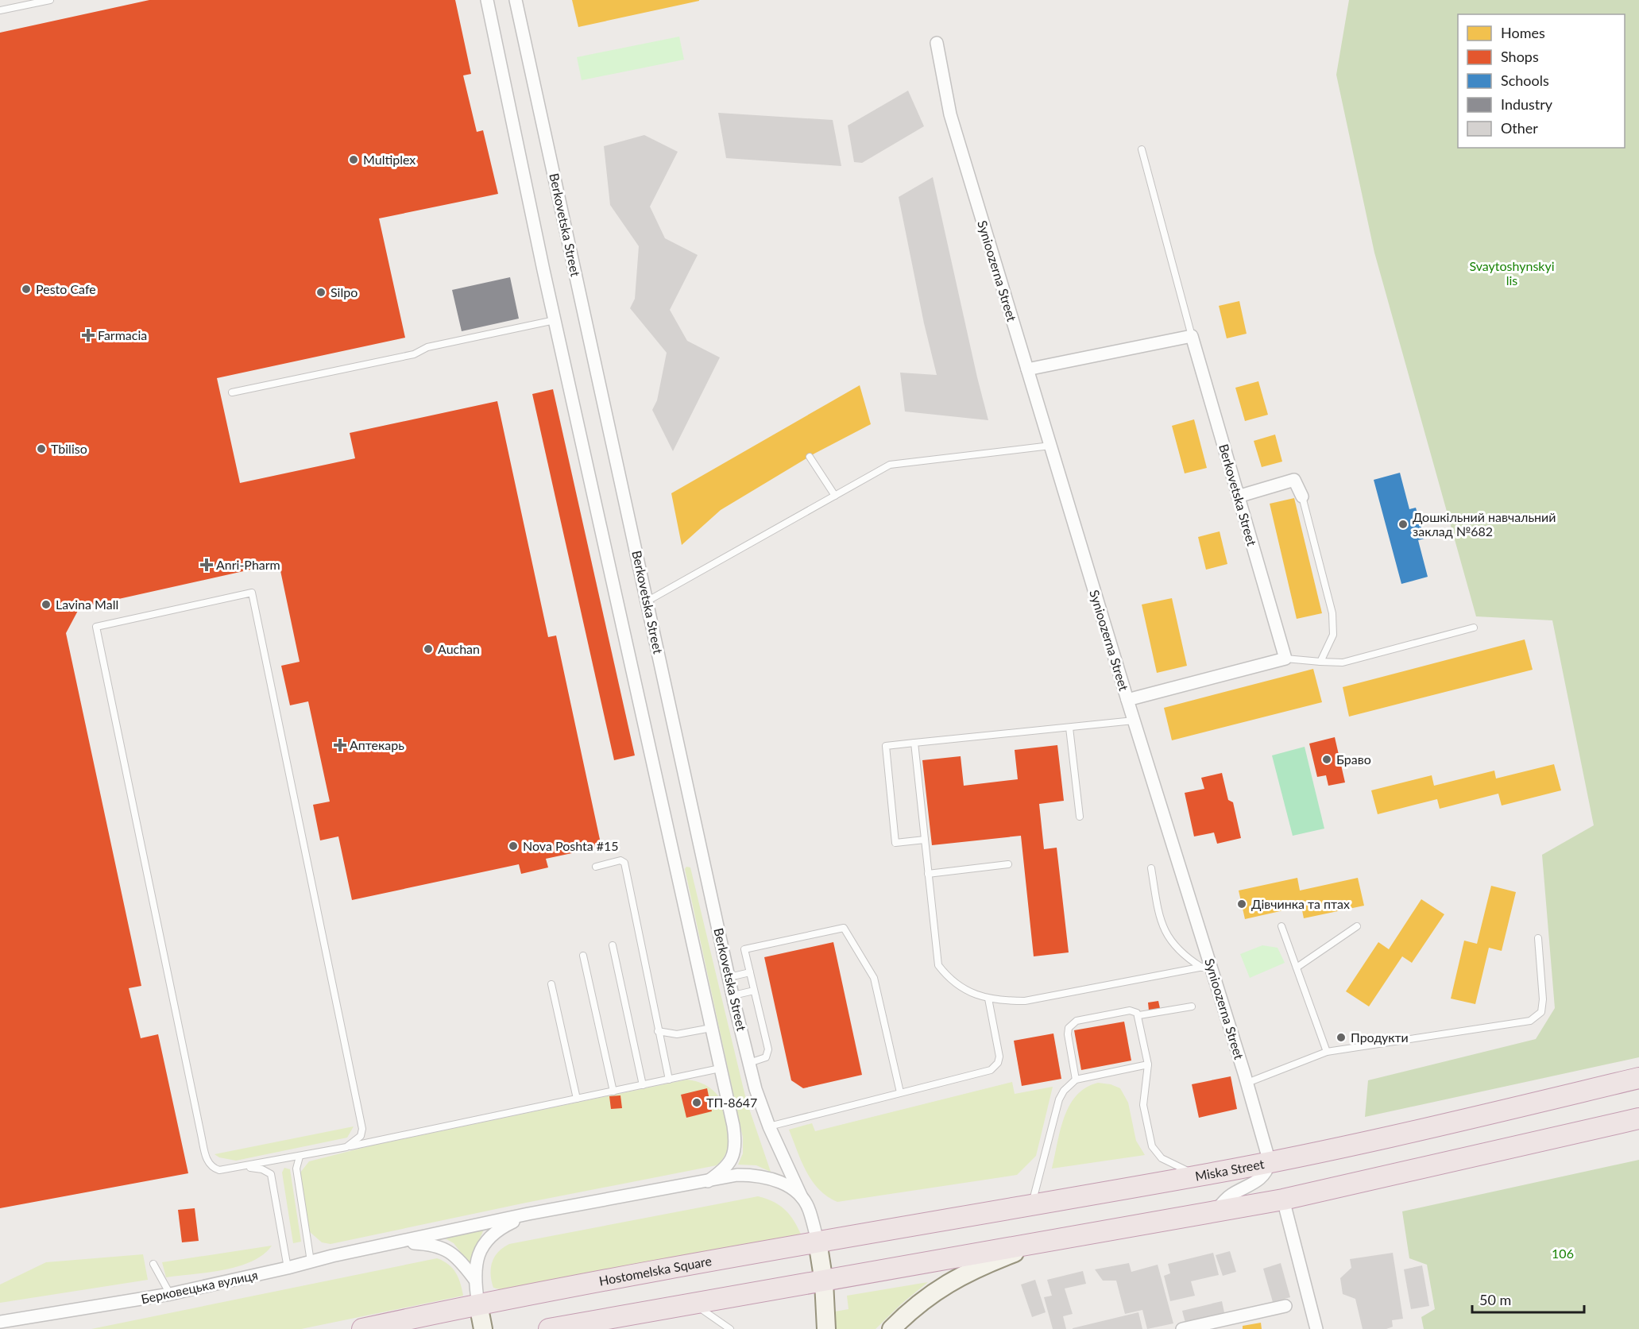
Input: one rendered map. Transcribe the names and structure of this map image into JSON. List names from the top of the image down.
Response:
{
  "streets": {
    "highway": ["Miska Street", "Hostomelska Square"],
    "street": ["Berkovetska Street", "Synioozerna Street", "Берковецька вулиця"]
  },
  "crossings": [
    ["Berkovetska Street", "Miska Street"],
    ["Berkovetska Street", "Hostomelska Square"],
    ["Synioozerna Street", "Miska Street"],
    ["Miska Street", "Hostomelska Square"]
  ],
  "parks": ["Svaytoshynskyi lis", "106"],
  "places": {
    "other": [
      "Multiplex",
      "Pesto Cafe",
      "Silpo",
      "Tbiliso",
      "Дошкільний навчальний заклад №682",
      "Lavina Mall",
      "Auchan",
      "Браво",
      "Nova Poshta #15",
      "Дівчинка та птах",
      "Продукти",
      "ТП-8647"
    ],
    "health": ["Farmacia", "Anri-Pharm", "Аптекарь"]
  },
  "legend": [
    "Homes",
    "Shops",
    "Schools",
    "Industry",
    "Other"
  ],
  "scale_bar": "50 m"
}
